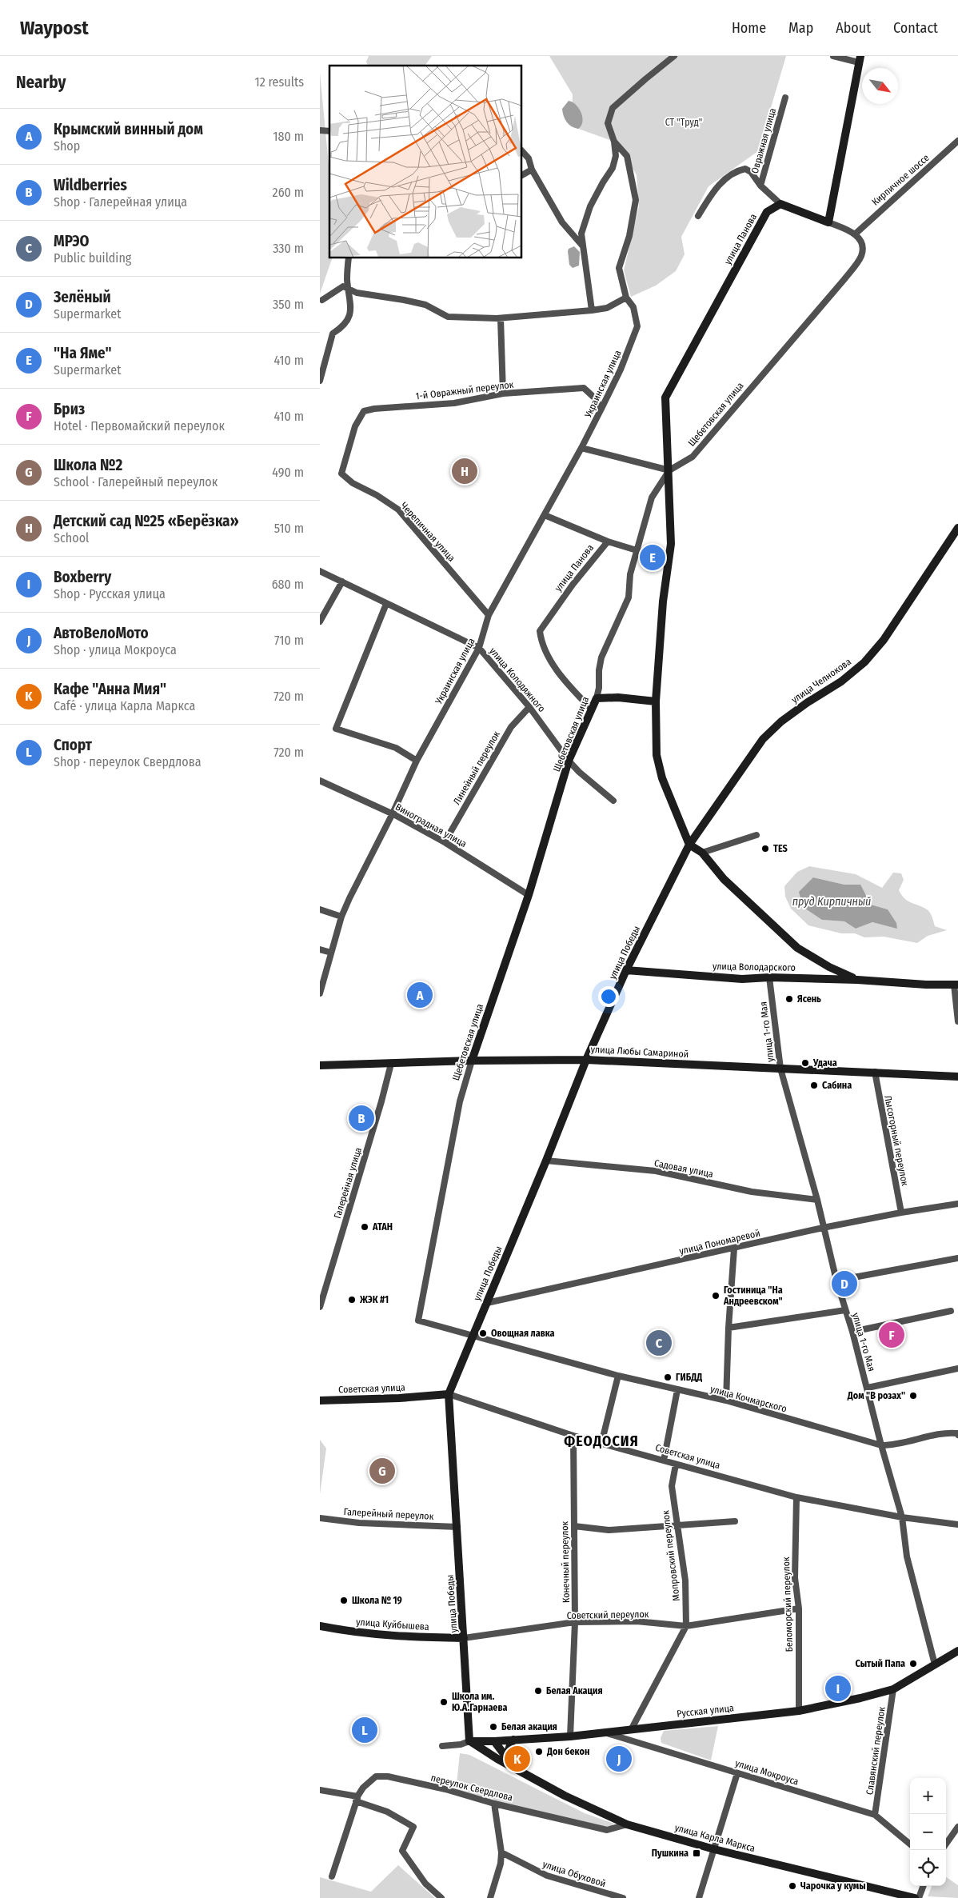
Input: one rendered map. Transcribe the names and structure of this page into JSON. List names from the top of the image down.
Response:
{
  "streets": {
    "main road": [
      "улица Панова",
      "Щебетовская улица",
      "улица Челнокова",
      "улица Победы",
      "улица Володарского",
      "улица Любы Самариной",
      "Советская улица",
      "улица Куйбышева",
      "Русская улица",
      "улица Карла Маркса"
    ],
    "street": [
      "Овражная улица",
      "Кирпичное шоссе",
      "Украинская улица",
      "1-й Овражный переулок",
      "Черепичная улица",
      "улица Колодяжного",
      "Линейный переулок",
      "Виноградная улица",
      "улица 1-го Мая",
      "Лысогорный переулок",
      "Садовая улица",
      "Галерейная улица",
      "улица Пономаревой",
      "улица Кочмарского",
      "Галерейный переулок",
      "Мопровский переулок",
      "Конечный переулок",
      "Беломорский переулок",
      "Советский переулок",
      "Славянский переулок",
      "улица Мокроуса",
      "переулок Свердлова",
      "улица Обуховой"
    ]
  },
  "crossings": [
    ["Овражная улица", "улица Панова"],
    ["Кирпичное шоссе", "Щебетовская улица"],
    ["улица Панова", "Щебетовская улица"],
    ["улица Панова", "улица Челнокова"],
    ["улица Панова", "улица Победы"],
    ["улица Панова", "улица Володарского"],
    ["Украинская улица", "1-й Овражный переулок"],
    ["Украинская улица", "Черепичная улица"],
    ["Украинская улица", "улица Колодяжного"],
    ["Украинская улица", "Виноградная улица"],
    ["1-й Овражный переулок", "Черепичная улица"],
    ["Щебетовская улица", "улица Колодяжного"],
    ["Щебетовская улица", "Виноградная улица"],
    ["Щебетовская улица", "улица Любы Самариной"],
    ["Щебетовская улица", "улица Кочмарского"],
    ["улица Колодяжного", "Линейный переулок"],
    ["улица Челнокова", "улица Победы"],
    ["улица Челнокова", "улица Володарского"],
    ["Линейный переулок", "Виноградная улица"],
    ["улица Победы", "улица Володарского"],
    ["улица Победы", "улица Любы Самариной"],
    ["улица Победы", "Садовая улица"],
    ["улица Победы", "улица Пономаревой"],
    ["улица Победы", "Советская улица"],
    ["улица Победы", "улица Кочмарского"],
    ["улица Победы", "Галерейный переулок"],
    ["улица Победы", "Советский переулок"],
    ["улица Победы", "улица Куйбышева"],
    ["улица Победы", "Русская улица"],
    ["улица Победы", "улица Карла Маркса"],
    ["улица Володарского", "улица 1-го Мая"],
    ["улица 1-го Мая", "улица Любы Самариной"],
    ["улица 1-го Мая", "Садовая улица"],
    ["улица 1-го Мая", "улица Пономаревой"],
    ["улица 1-го Мая", "Советская улица"],
    ["улица 1-го Мая", "улица Кочмарского"],
    ["улица 1-го Мая", "Русская улица"],
    ["улица Любы Самариной", "Лысогорный переулок"],
    ["улица Любы Самариной", "Галерейная улица"],
    ["Лысогорный переулок", "улица Пономаревой"],
    ["Советская улица", "Мопровский переулок"],
    ["Советская улица", "Конечный переулок"],
    ["Советская улица", "Беломорский переулок"],
    ["Мопровский переулок", "Советский переулок"],
    ["Мопровский переулок", "Русская улица"],
    ["Конечный переулок", "Советский переулок"],
    ["Конечный переулок", "Русская улица"],
    ["Беломорский переулок", "Советский переулок"],
    ["Беломорский переулок", "Русская улица"],
    ["Советский переулок", "улица Куйбышева"],
    ["Русская улица", "Славянский переулок"],
    ["Русская улица", "улица Мокроуса"],
    ["Русская улица", "улица Карла Маркса"],
    ["Славянский переулок", "улица Мокроуса"],
    ["переулок Свердлова", "улица Карла Маркса"]
  ],
  "districts": ["ФЕОДОСИЯ"],
  "water": ["пруд Кирпичный"],
  "parks": ["СТ \"Труд\""],
  "places": {
    "other": [
      "TES",
      "Ясень",
      "Удача",
      "Сабина",
      "АТАН",
      "Гостиница \"На Андреевском\"",
      "ЖЭК #1",
      "Овощная лавка",
      "ГИБДД",
      "Дом \"В розах\"",
      "Школа № 19",
      "Сытый Папа",
      "Белая Акация",
      "Школа им. Ю.А.Гарнаева",
      "Белая акация",
      "Дон бекон",
      "Чарочка у кумы"
    ],
    "transit": ["Пушкина"]
  },
  "north": "bottom right",
  "page": {
    "header": "Waypost",
    "nav": [
      "Home",
      "Map",
      "About",
      "Contact"
    ],
    "heading": ["Nearby", "12 results"],
    "list": [
      {
        "mark": "A",
        "name": "Крымский винный дом",
        "note": "Shop",
        "value": "180 m"
      },
      {
        "mark": "B",
        "name": "Wildberries",
        "note": "Shop · Галерейная улица",
        "value": "260 m"
      },
      {
        "mark": "C",
        "name": "МРЭО",
        "note": "Public building",
        "value": "330 m"
      },
      {
        "mark": "D",
        "name": "Зелёный",
        "note": "Supermarket",
        "value": "350 m"
      },
      {
        "mark": "E",
        "name": "\"На Яме\"",
        "note": "Supermarket",
        "value": "410 m"
      },
      {
        "mark": "F",
        "name": "Бриз",
        "note": "Hotel · Первомайский переулок",
        "value": "410 m"
      },
      {
        "mark": "G",
        "name": "Школа №2",
        "note": "School · Галерейный переулок",
        "value": "490 m"
      },
      {
        "mark": "H",
        "name": "Детский сад №25 «Берёзка»",
        "note": "School",
        "value": "510 m"
      },
      {
        "mark": "I",
        "name": "Boxberry",
        "note": "Shop · Русская улица",
        "value": "680 m"
      },
      {
        "mark": "J",
        "name": "АвтоВелоМото",
        "note": "Shop · улица Мокроуса",
        "value": "710 m"
      },
      {
        "mark": "K",
        "name": "Кафе \"Анна Мия\"",
        "note": "Café · улица Карла Маркса",
        "value": "720 m"
      },
      {
        "mark": "L",
        "name": "Спорт",
        "note": "Shop · переулок Свердлова",
        "value": "720 m"
      }
    ],
    "pins": [
      "H",
      "E",
      "A",
      "B",
      "D",
      "F",
      "C",
      "G",
      "I",
      "L",
      "J",
      "K"
    ],
    "map_buttons": ["+", "−"]
  }
}
